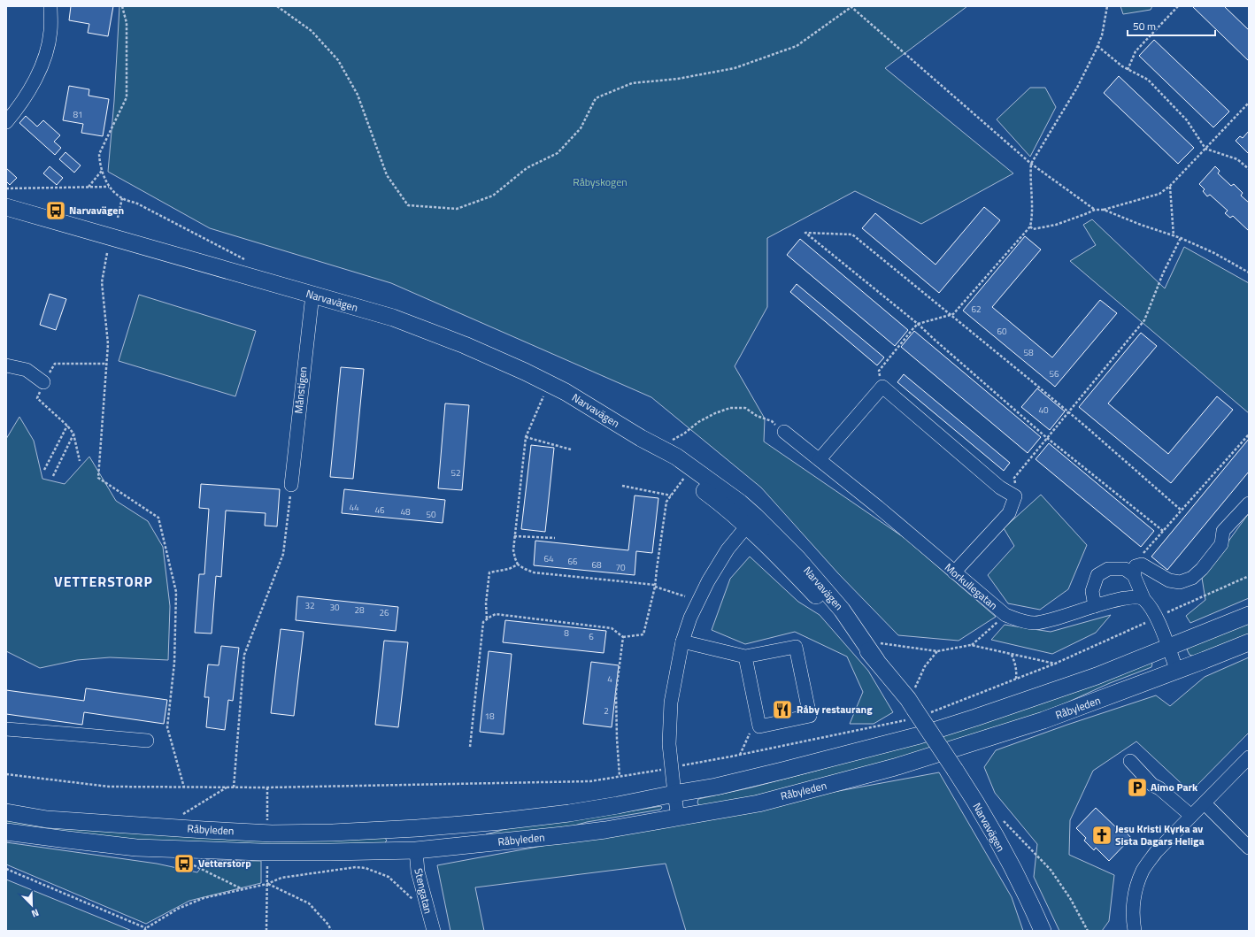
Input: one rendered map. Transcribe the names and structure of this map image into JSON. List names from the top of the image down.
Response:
{
  "streets": {
    "main road": ["Narvavägen", "Råbyleden"],
    "street": ["Månstigen", "Morkullegatan", "Stengatan"]
  },
  "crossings": [
    ["Narvavägen", "Månstigen"],
    ["Råbyleden", "Stengatan"]
  ],
  "districts": ["VETTERSTORP"],
  "parks": ["Råbyskogen"],
  "places": {
    "bus stop": ["Narvavägen", "Vetterstorp"],
    "restaurant": ["Råby restaurang"],
    "parking": ["Aimo Park"],
    "church": ["Jesu Kristi Kyrka av Sista Dagars Heliga"]
  },
  "house_numbers": [
    "81",
    "62",
    "60",
    "58",
    "56",
    "40",
    "52",
    "44",
    "46",
    "48",
    "50",
    "64",
    "66",
    "68",
    "70",
    "32",
    "30",
    "28",
    "26",
    "8",
    "6",
    "4",
    "2",
    "18"
  ],
  "scale_bar": "50 m",
  "north": "bottom right"
}
